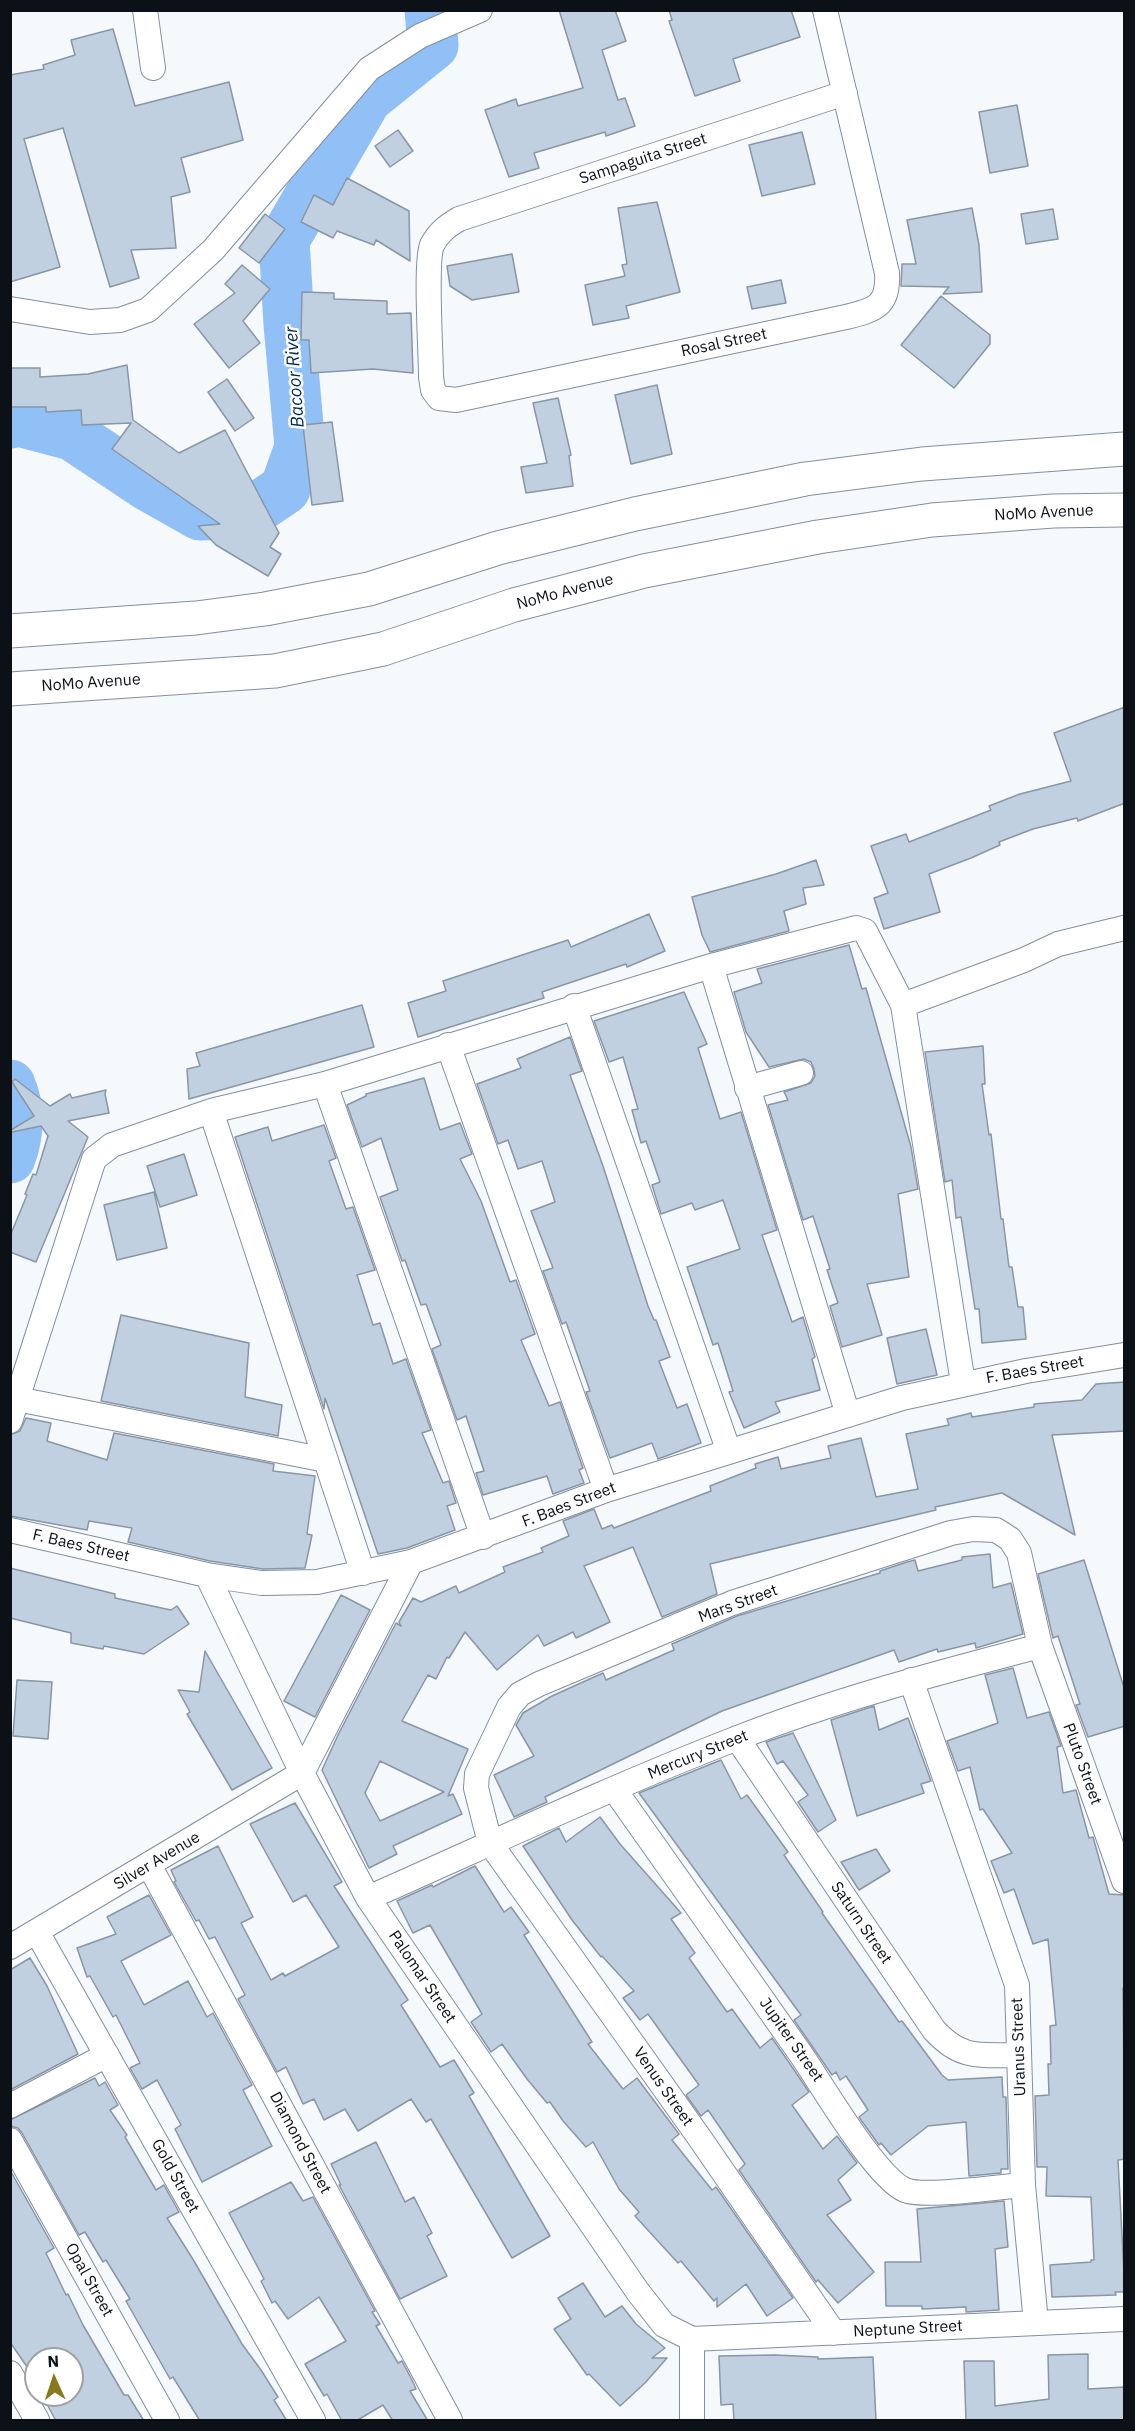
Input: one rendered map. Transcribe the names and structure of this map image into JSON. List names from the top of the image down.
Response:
{
  "streets": {
    "main road": ["NoMo Avenue"],
    "street": [
      "Sampaguita Street",
      "Rosal Street",
      "F. Baes Street",
      "Mars Street",
      "Mercury Street",
      "Pluto Street",
      "Silver Avenue",
      "Saturn Street",
      "Palomar Street",
      "Jupiter Street",
      "Uranus Street",
      "Venus Street",
      "Diamond Street",
      "Gold Street",
      "Opal Street",
      "Neptune Street"
    ]
  },
  "crossings": [
    ["Sampaguita Street", "Rosal Street"],
    ["F. Baes Street", "Palomar Street"],
    ["Mars Street", "Mercury Street"],
    ["Mars Street", "Pluto Street"],
    ["Mars Street", "Venus Street"],
    ["Mercury Street", "Pluto Street"],
    ["Mercury Street", "Saturn Street"],
    ["Mercury Street", "Palomar Street"],
    ["Mercury Street", "Jupiter Street"],
    ["Mercury Street", "Uranus Street"],
    ["Mercury Street", "Venus Street"],
    ["Silver Avenue", "Palomar Street"],
    ["Silver Avenue", "Diamond Street"],
    ["Silver Avenue", "Gold Street"],
    ["Saturn Street", "Uranus Street"],
    ["Palomar Street", "Neptune Street"],
    ["Jupiter Street", "Uranus Street"],
    ["Uranus Street", "Neptune Street"],
    ["Venus Street", "Neptune Street"]
  ],
  "water": ["Bacoor River"],
  "north": "top"
}
